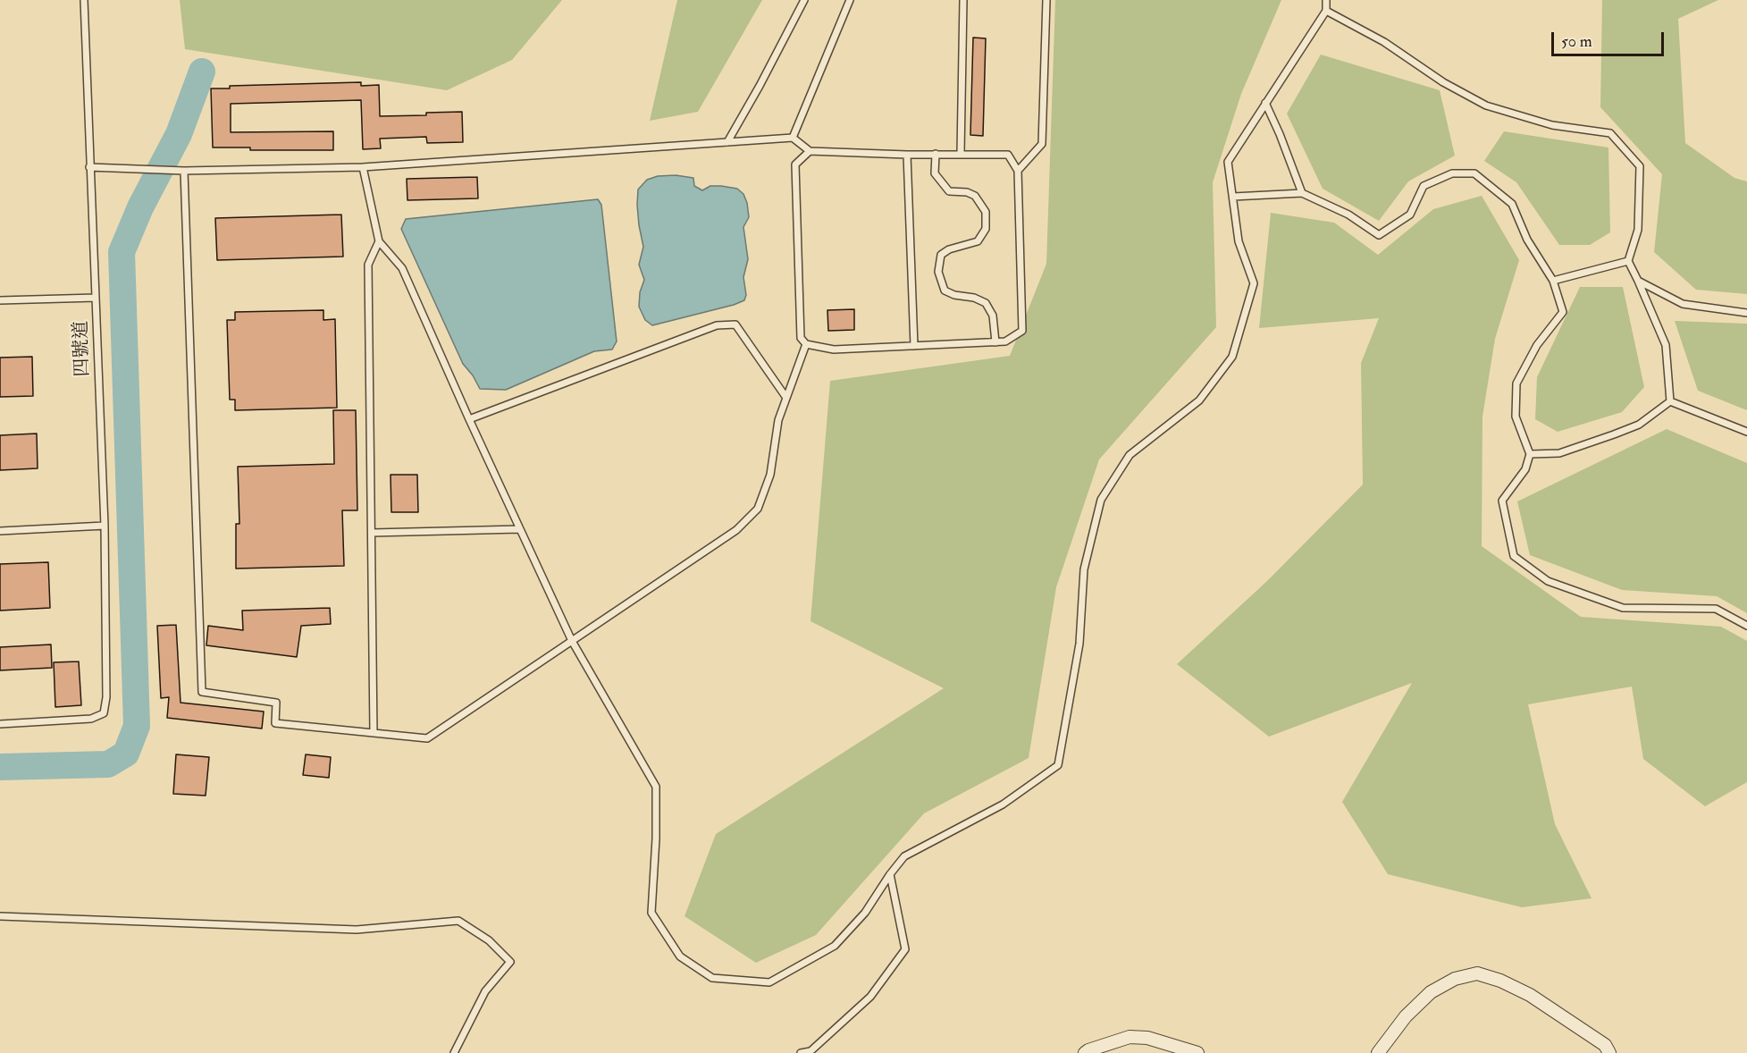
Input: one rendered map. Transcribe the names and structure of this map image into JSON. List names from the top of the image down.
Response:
{
  "streets": {
    "lane": ["四號道"]
  },
  "scale_bar": "50 m"
}
